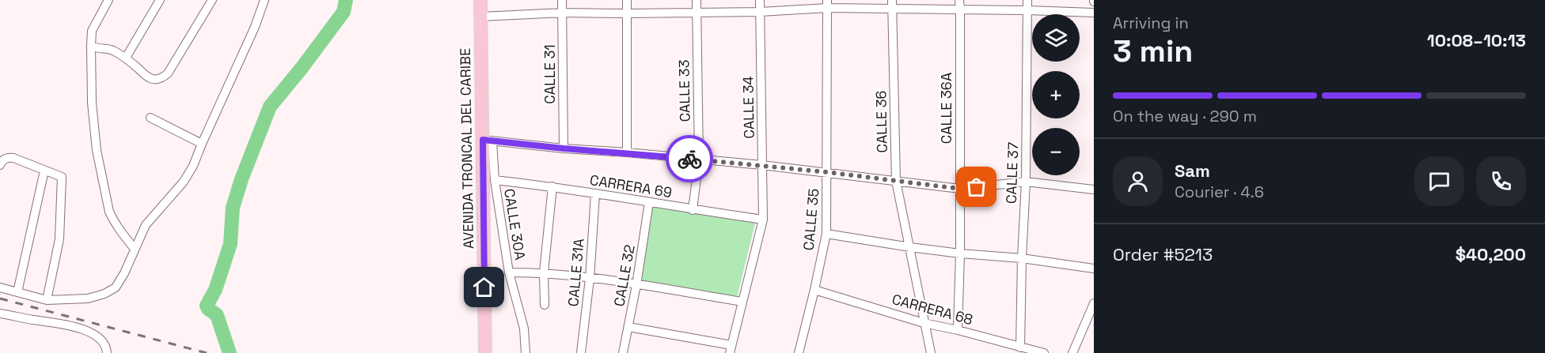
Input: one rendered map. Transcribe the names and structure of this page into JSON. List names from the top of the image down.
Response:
{
  "streets": {
    "highway": ["AVENIDA TRONCAL DEL CARIBE"],
    "street": [
      "CALLE 31",
      "CALLE 33",
      "CALLE 34",
      "CALLE 36A",
      "CALLE 36",
      "CALLE 37",
      "CARRERA 69",
      "CALLE 35",
      "CALLE 30A",
      "CALLE 31A",
      "CALLE 32",
      "CARRERA 68"
    ]
  },
  "crossings": [
    ["CALLE 33", "CARRERA 69"],
    ["CALLE 34", "CARRERA 69"],
    ["CALLE 36A", "CARRERA 68"],
    ["CALLE 36", "CARRERA 68"],
    ["AVENIDA TRONCAL DEL CARIBE", "CALLE 30A"],
    ["CALLE 37", "CARRERA 68"],
    ["CARRERA 69", "CALLE 30A"],
    ["CARRERA 69", "CALLE 31A"],
    ["CARRERA 69", "CALLE 32"],
    ["CALLE 35", "CARRERA 68"]
  ],
  "page": {
    "heading": ["3 min", "Arriving in", "10:08–10:13"],
    "panel": [
      "Sam",
      "Courier · 4.6",
      "Order #5213",
      "$40,200"
    ],
    "map_buttons": ["+", "−"],
    "bar": "On the way · 290 m"
  }
}
